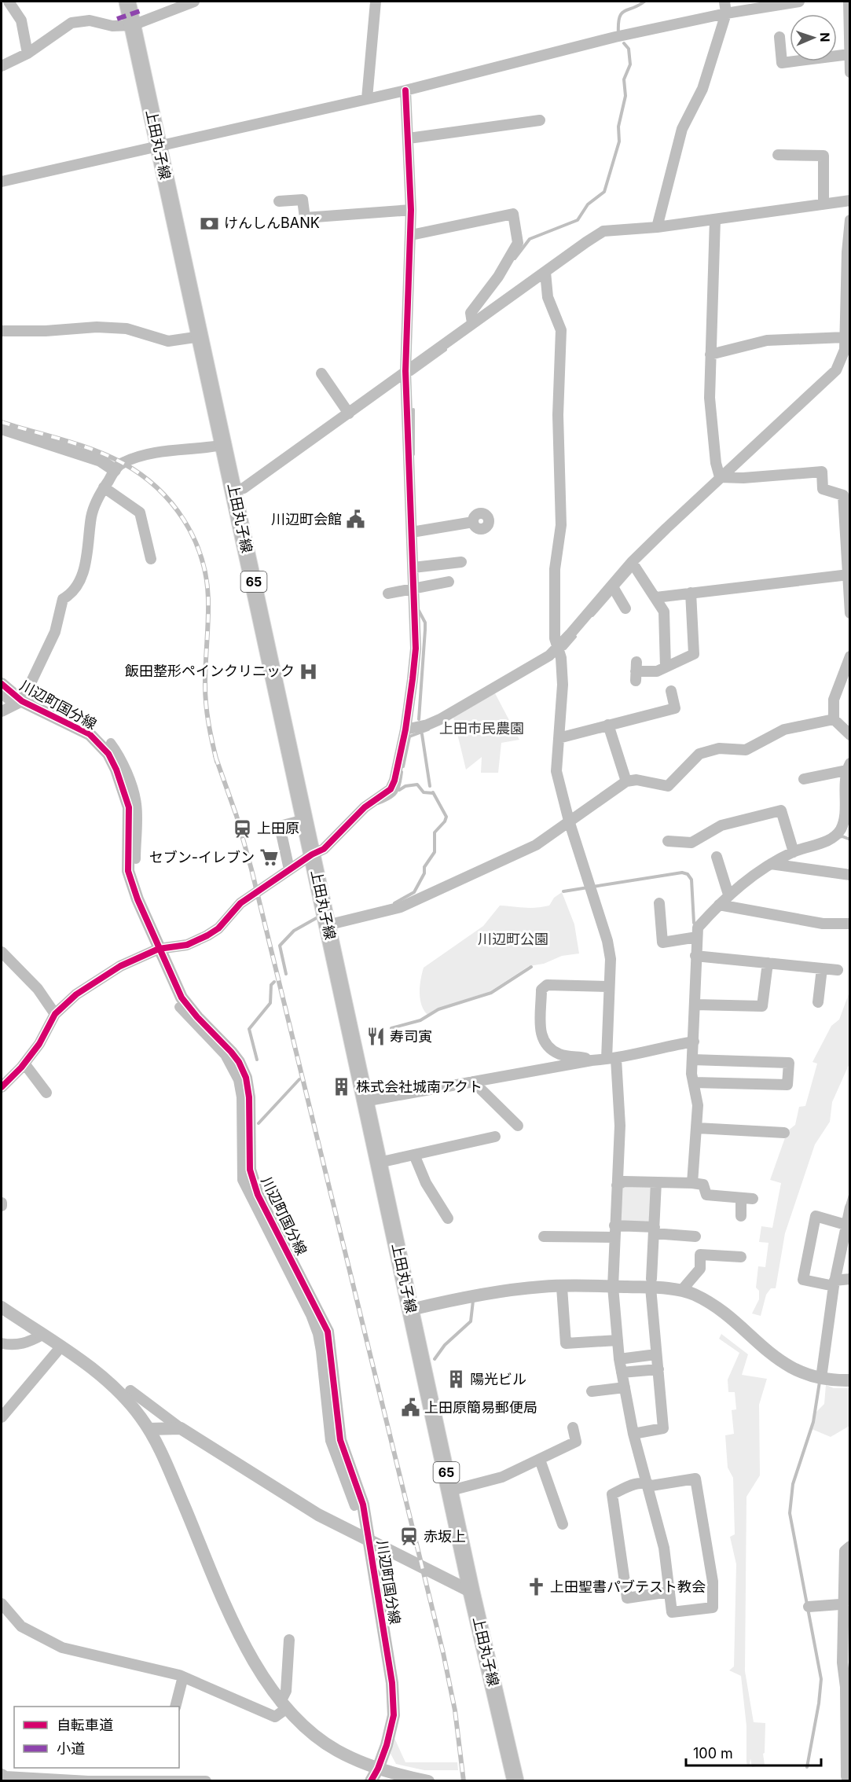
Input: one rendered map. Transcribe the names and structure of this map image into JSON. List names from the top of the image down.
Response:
{
  "streets": {
    "main road": ["上田丸子線", "65"],
    "street": ["川辺町国分線"]
  },
  "parks": ["上田市民農園", "川辺町公園"],
  "places": {
    "bank": ["けんしんBANK"],
    "public building": ["川辺町会館", "上田原簡易郵便局"],
    "hospital": ["飯田整形ペインクリニック"],
    "station": ["上田原", "赤坂上"],
    "supermarket": ["セブン-イレブン"],
    "restaurant": ["寿司寅"],
    "building": ["株式会社城南アクト", "陽光ビル"],
    "church": ["上田聖書パブテスト教会"]
  },
  "legend": ["自転車道", "小道"],
  "scale_bar": "100 m",
  "north": "right"
}
